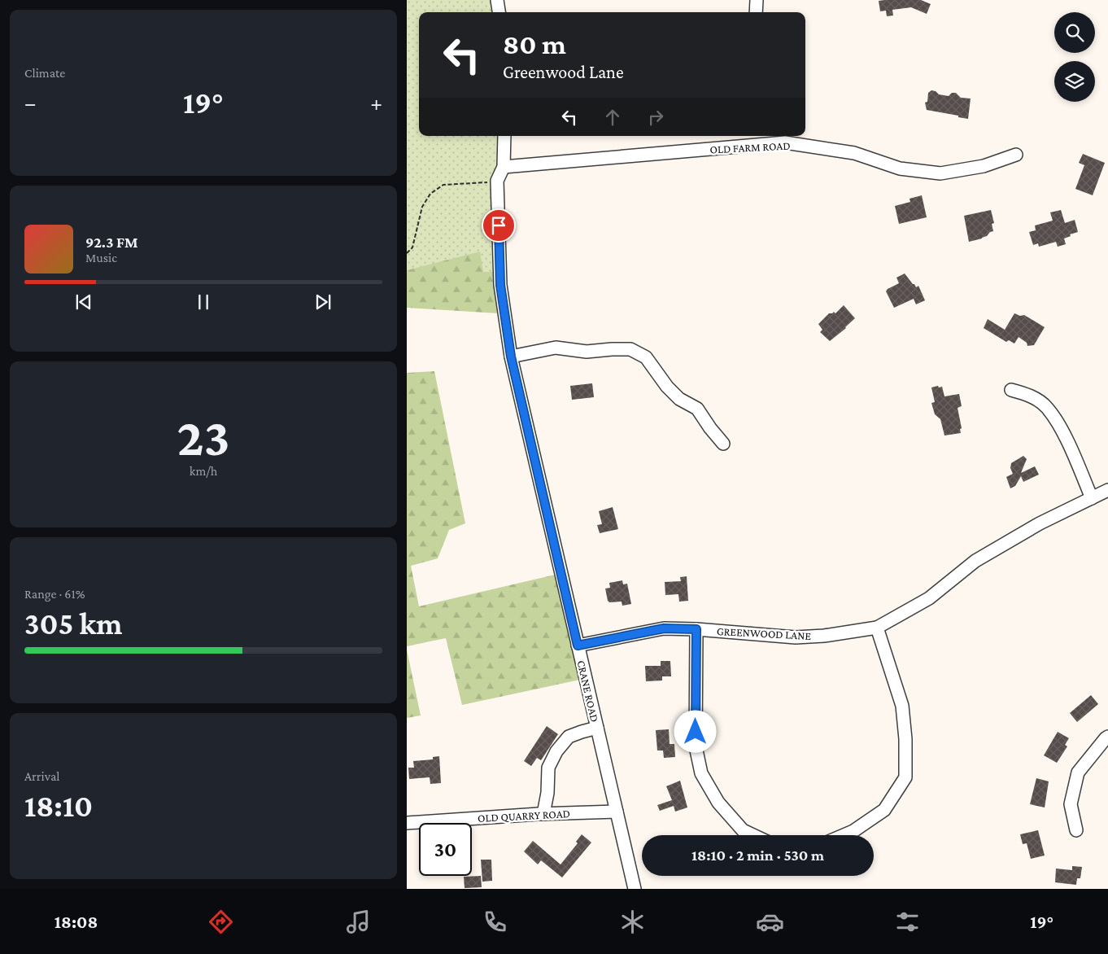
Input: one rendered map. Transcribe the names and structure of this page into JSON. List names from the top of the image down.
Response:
{
  "streets": {
    "street": [
      "OLD FARM ROAD",
      "GREENWOOD LANE",
      "CRANE ROAD",
      "OLD QUARRY ROAD"
    ]
  },
  "crossings": [
    ["OLD FARM ROAD", "CRANE ROAD"],
    ["GREENWOOD LANE", "CRANE ROAD"],
    ["CRANE ROAD", "OLD QUARRY ROAD"]
  ],
  "page": {
    "tile": [
      "Climate",
      ["23", "km/h"],
      ["Range · 61%", "305 km"],
      ["Arrival", "18:10"]
    ],
    "turn": ["80 m", "Greenwood Lane"],
    "heat": ["−", "19°", "+"],
    "song": ["92.3 FM", "Music"],
    "limit": "30",
    "trip": "18:10 · 2 min · 530 m",
    "tabs": ["18:08", "19°"]
  }
}
